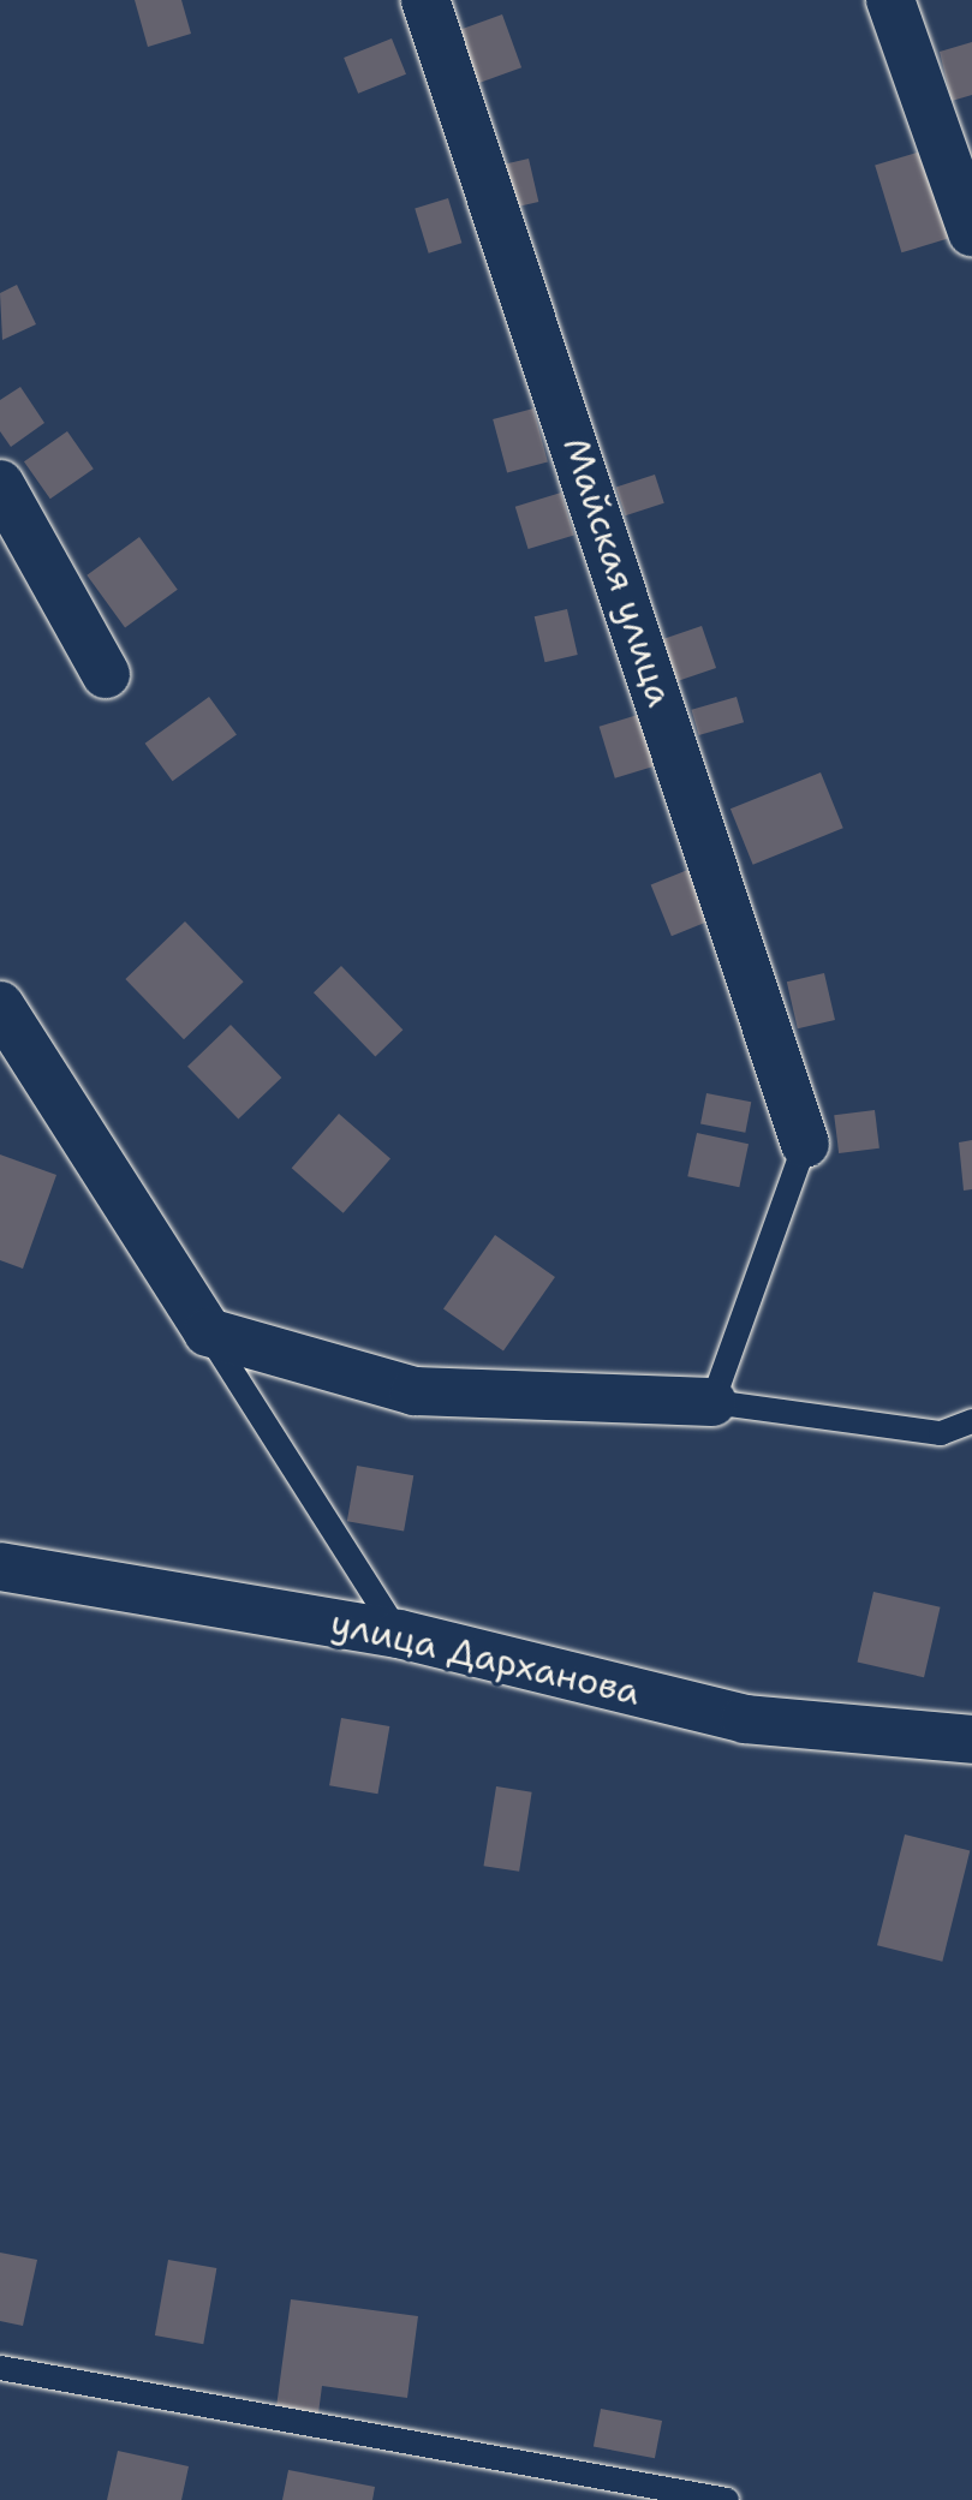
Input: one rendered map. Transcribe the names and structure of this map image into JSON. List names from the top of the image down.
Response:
{
  "streets": {
    "street": ["Майская улица", "улица Дарханова"]
  }
}
